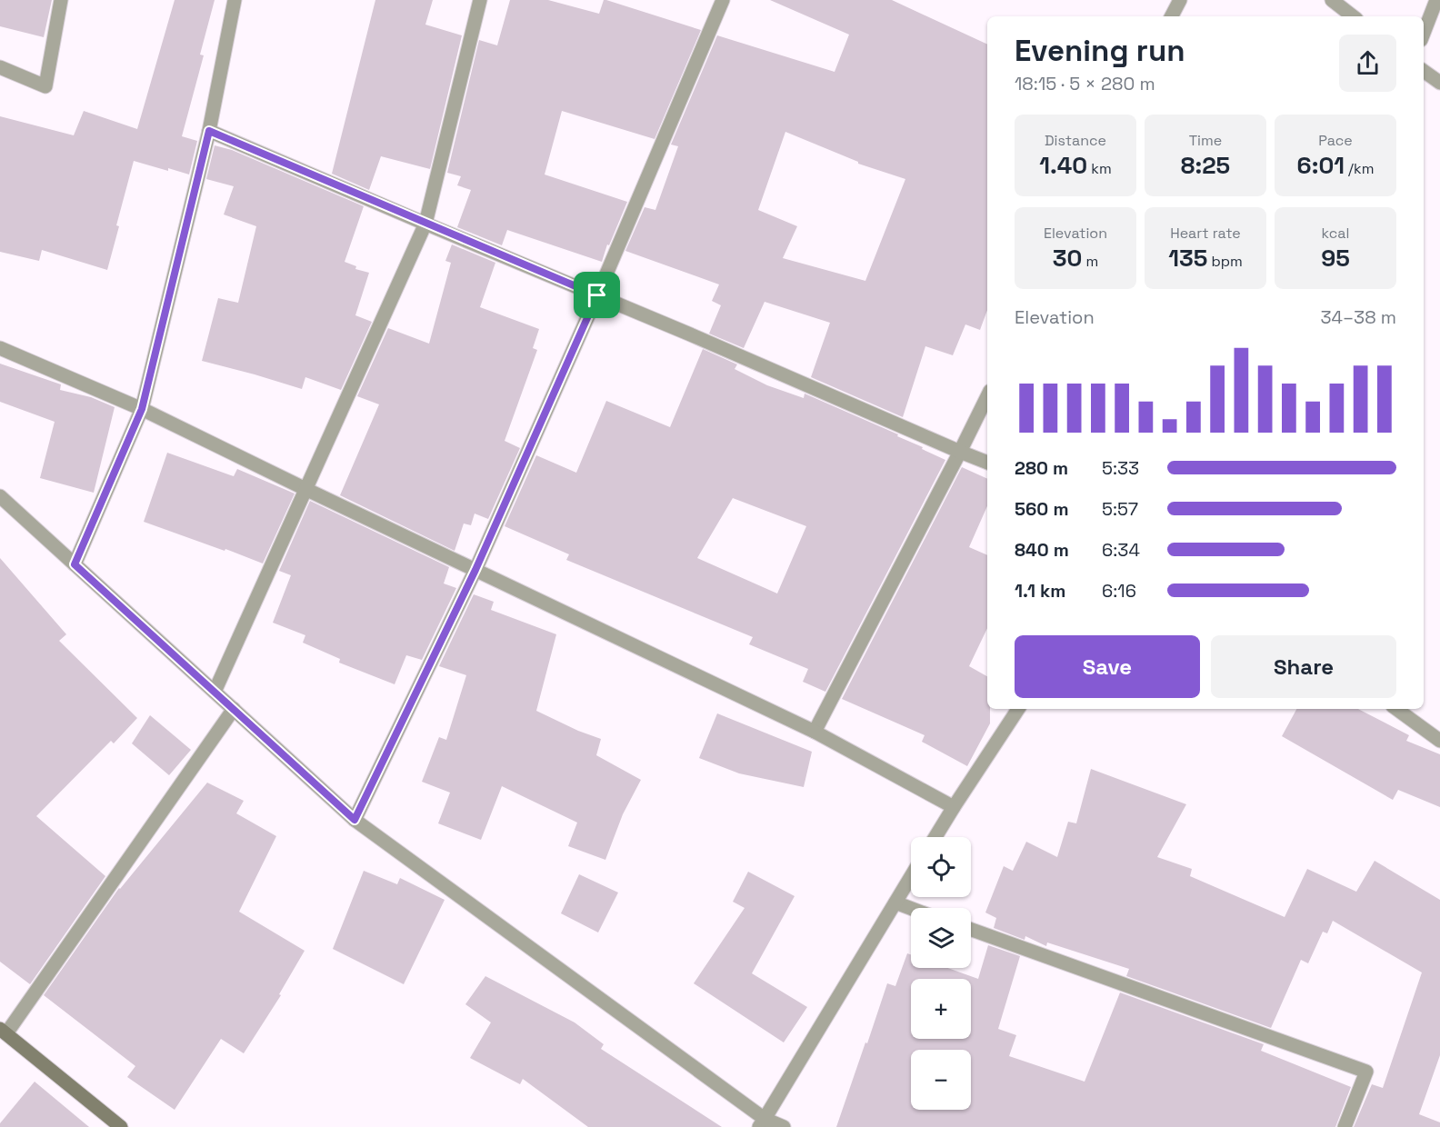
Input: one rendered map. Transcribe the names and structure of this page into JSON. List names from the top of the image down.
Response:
{
  "page": {
    "heading": ["Evening run", "18:15 · 5 × 280 m"],
    "stats": [
      ["Distance", "1.40 km"],
      ["Time", "8:25"],
      ["Pace", "6:01 /km"],
      ["Elevation", "30 m"],
      ["Heart rate", "135 bpm"],
      ["kcal", "95"]
    ],
    "chart": ["Elevation", "34–38 m"],
    "list": [
      {
        "name": "280 m",
        "note": "5:33"
      },
      {
        "name": "560 m",
        "note": "5:57"
      },
      {
        "name": "840 m",
        "note": "6:34"
      },
      {
        "name": "1.1 km",
        "note": "6:16"
      }
    ],
    "buttons": ["Save", "Share"],
    "map_buttons": ["+", "−"]
  }
}
